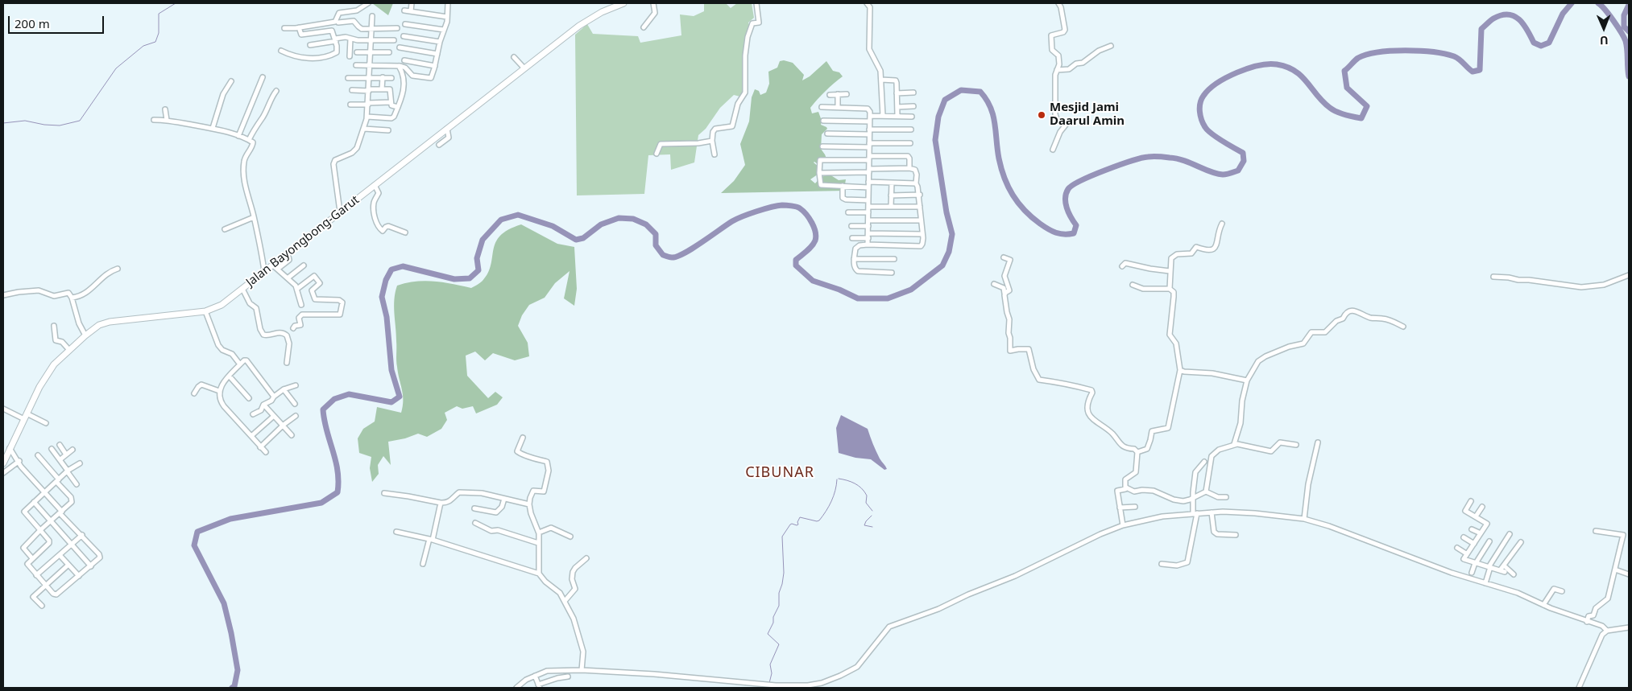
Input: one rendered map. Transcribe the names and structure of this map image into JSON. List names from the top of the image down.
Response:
{
  "streets": {
    "main road": ["Jalan Bayongbong-Garut"]
  },
  "districts": ["CIBUNAR"],
  "places": ["Mesjid Jami Daarul Amin"],
  "scale_bar": "200 m",
  "north": "bottom"
}
